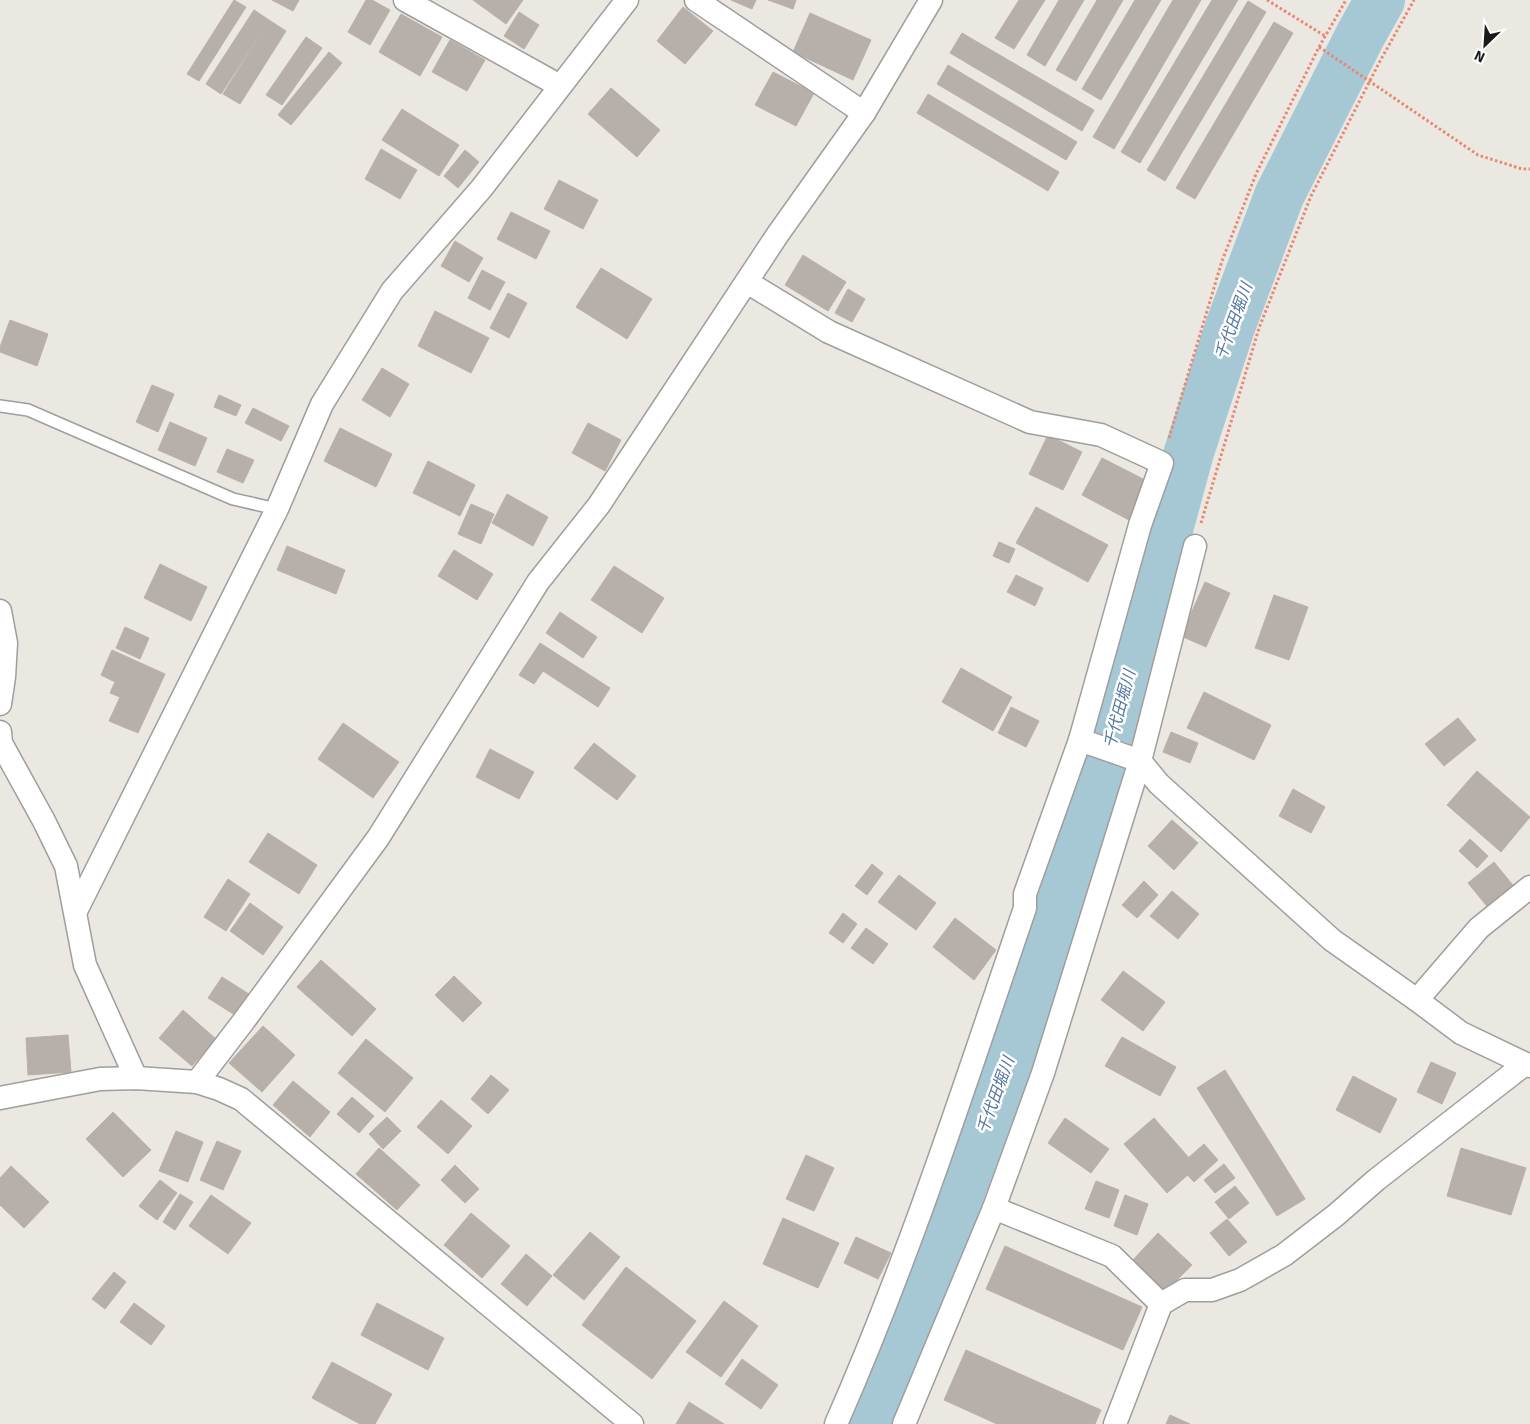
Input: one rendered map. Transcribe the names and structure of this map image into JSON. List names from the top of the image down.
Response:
{
  "water": ["千代田堀川"],
  "north": "bottom left"
}
